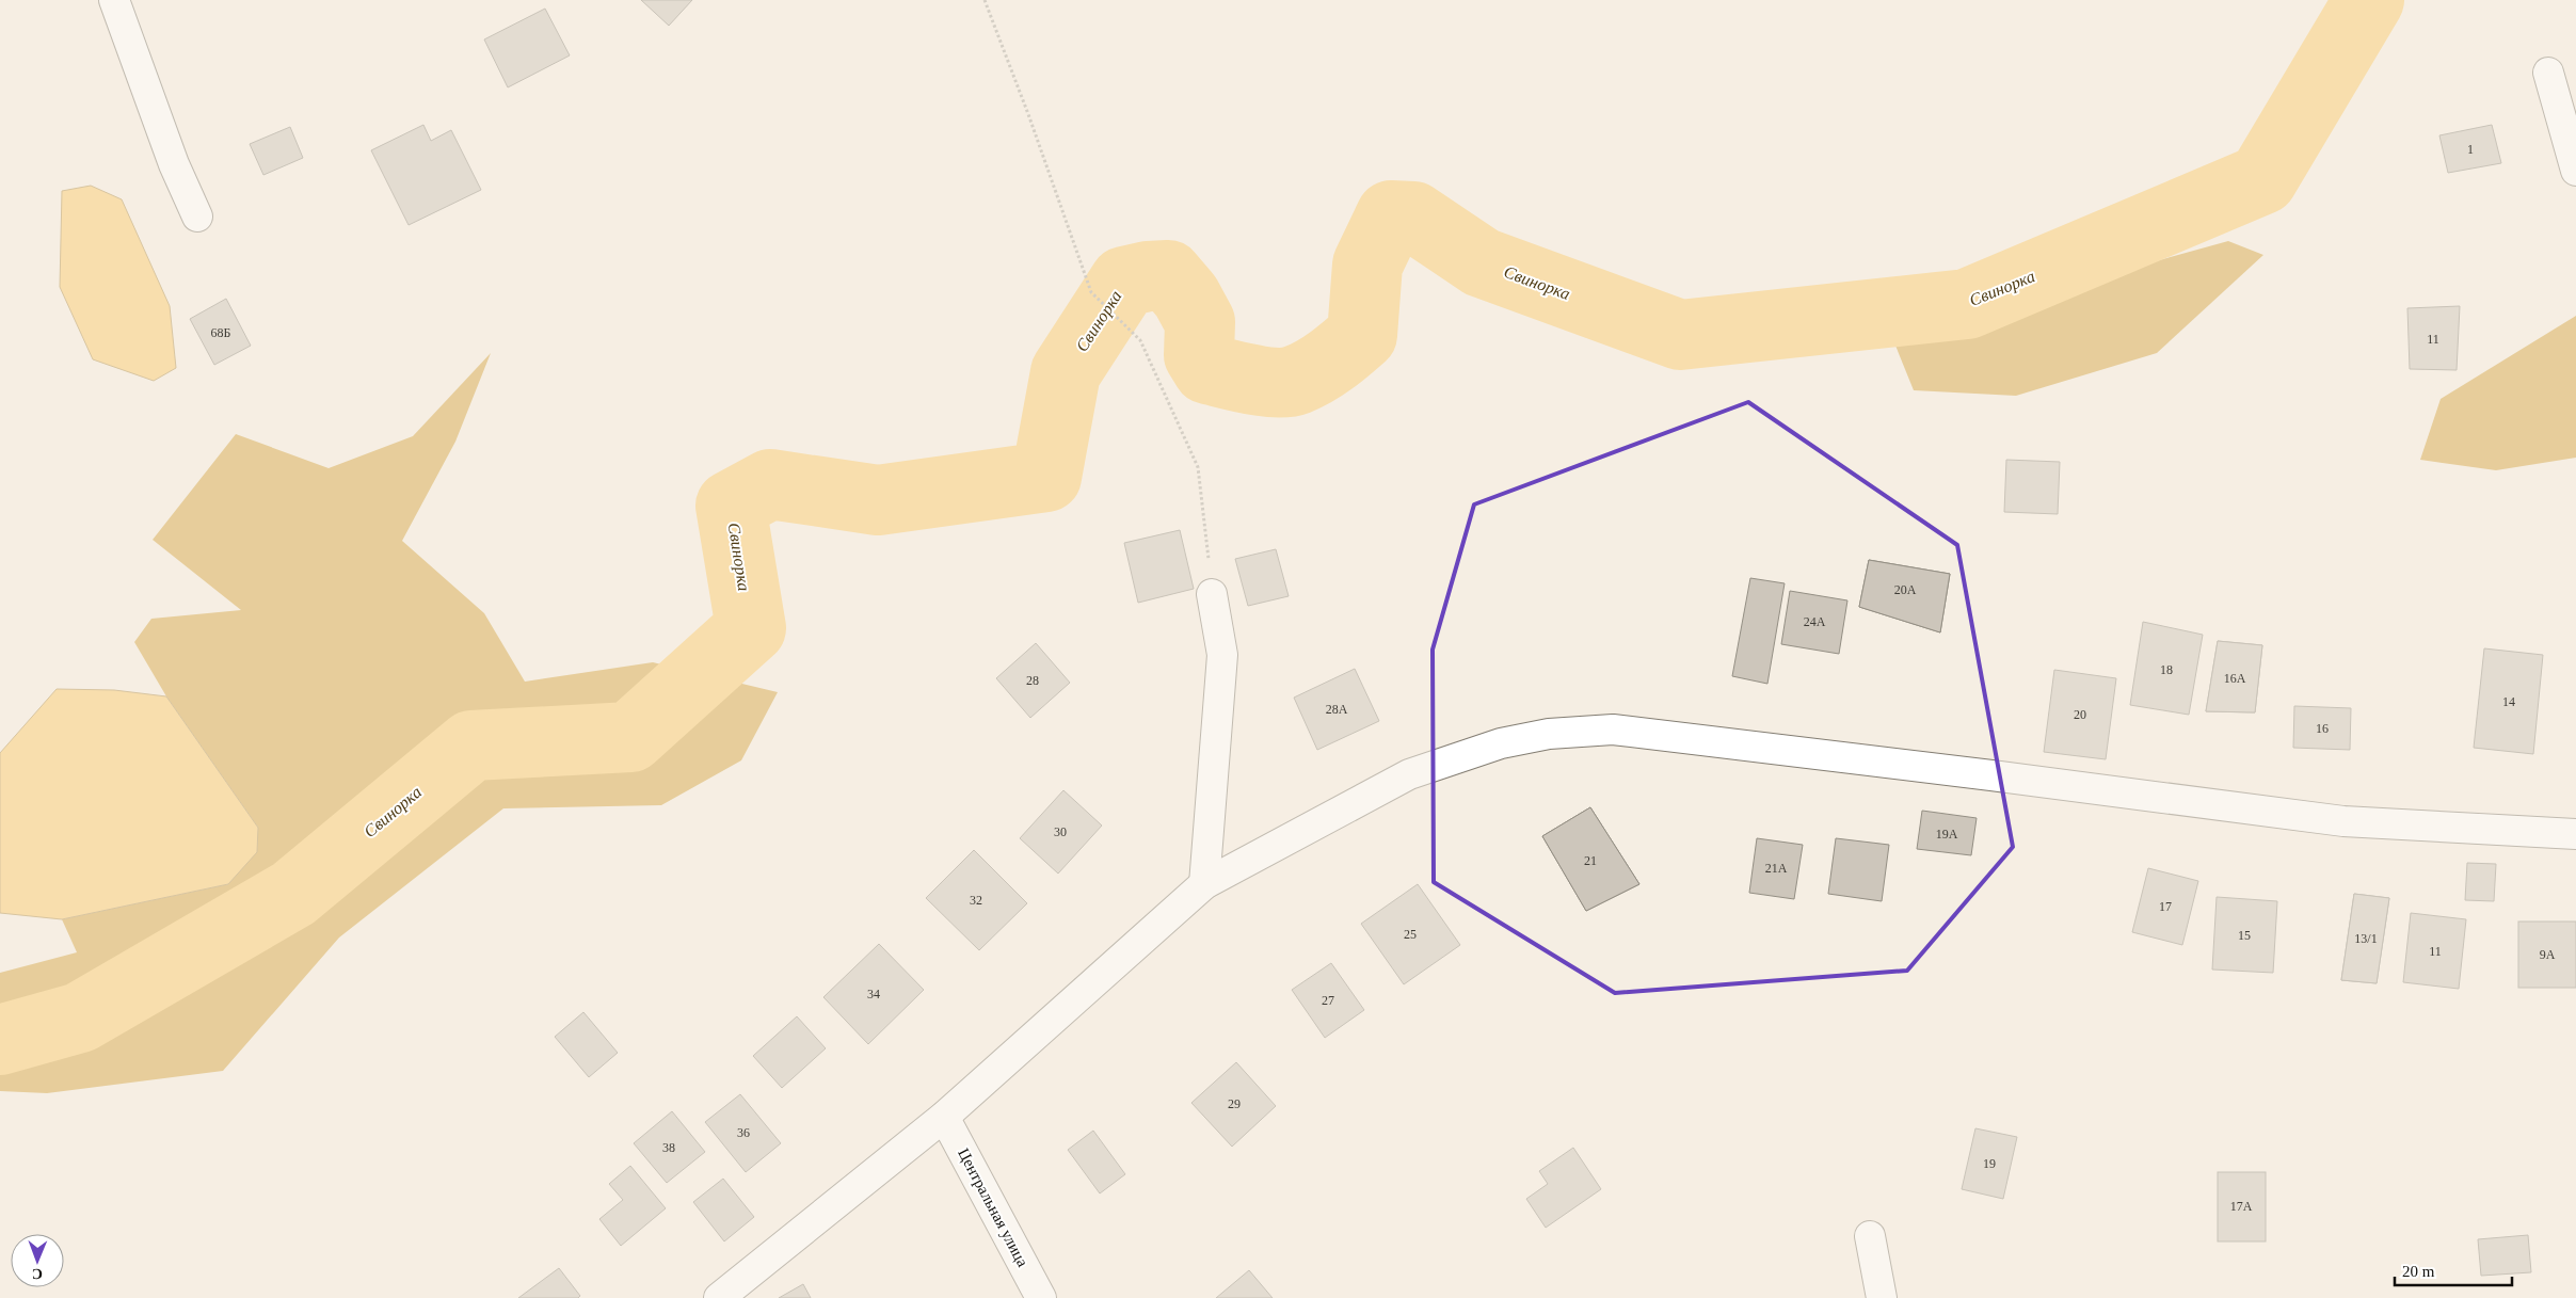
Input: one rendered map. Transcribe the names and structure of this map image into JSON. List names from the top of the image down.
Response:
{
  "streets": {
    "street": ["Центральная улица"]
  },
  "water": ["Свинорка"],
  "house_numbers": [
    "1",
    "68Б",
    "11",
    "20А",
    "24А",
    "18",
    "16А",
    "28",
    "14",
    "28А",
    "20",
    "16",
    "30",
    "19А",
    "21",
    "21А",
    "32",
    "17",
    "25",
    "15",
    "13/1",
    "11",
    "9А",
    "34",
    "27",
    "29",
    "36",
    "38",
    "19",
    "17А"
  ],
  "scale_bar": "20 m",
  "north": "bottom"
}
